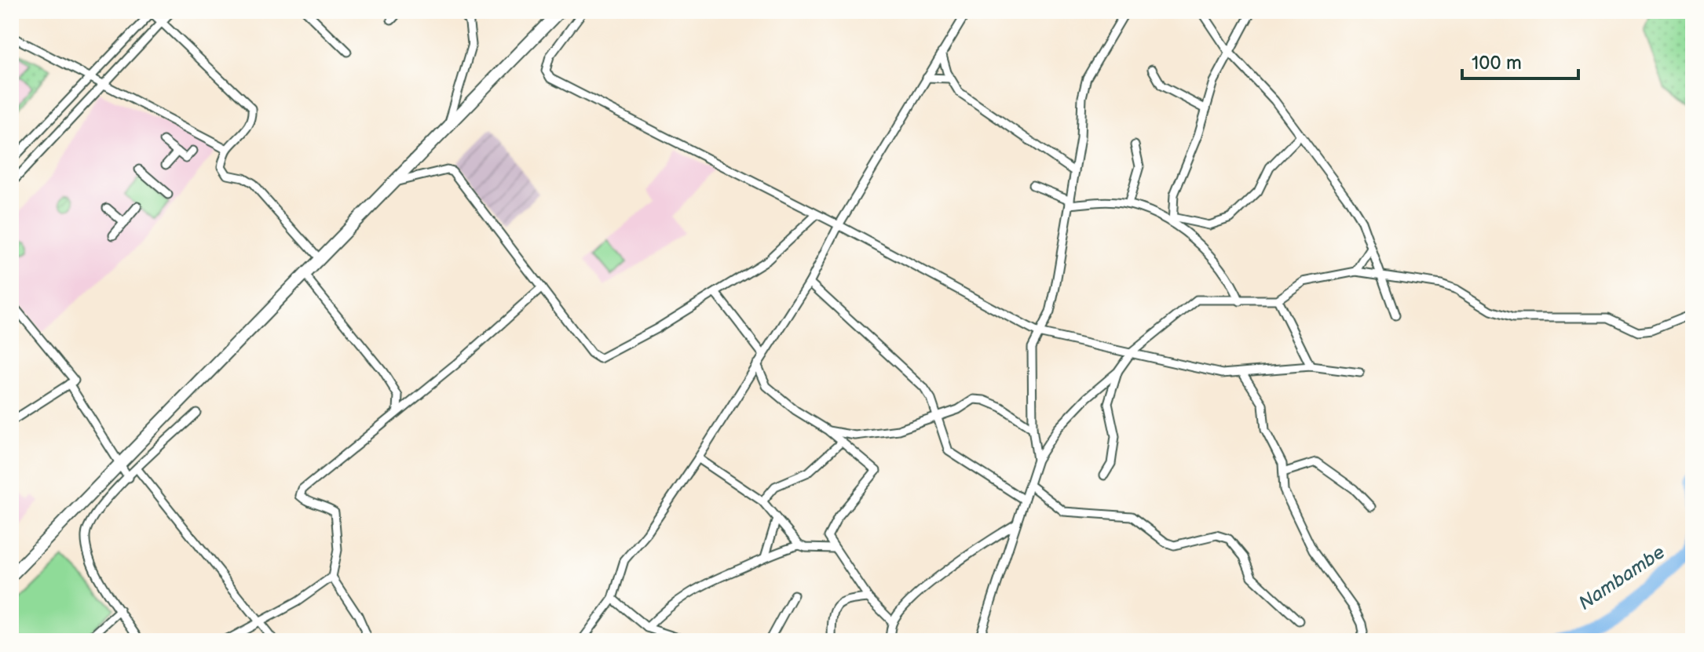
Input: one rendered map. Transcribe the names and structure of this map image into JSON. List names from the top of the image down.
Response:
{
  "water": ["Nambambe"],
  "scale_bar": "100 m"
}
